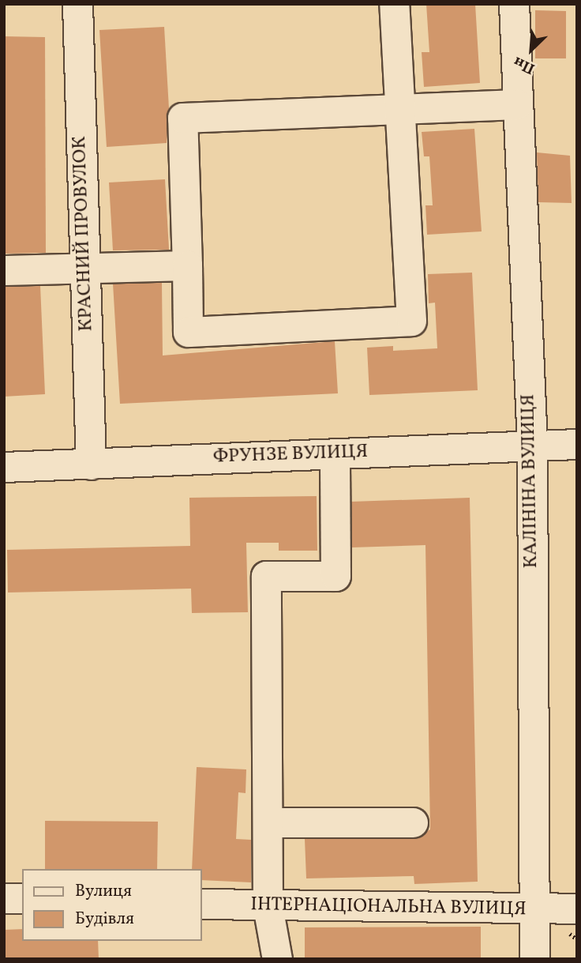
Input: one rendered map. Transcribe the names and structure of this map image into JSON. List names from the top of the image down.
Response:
{
  "streets": {
    "street": [
      "КРАСНИЙ ПРОВУЛОК",
      "ФРУНЗЕ ВУЛИЦЯ",
      "КАЛІНІНА ВУЛИЦЯ",
      "ІНТЕРНАЦІОНАЛЬНА ВУЛИЦЯ"
    ]
  },
  "crossings": [
    ["КРАСНИЙ ПРОВУЛОК", "ФРУНЗЕ ВУЛИЦЯ"],
    ["ФРУНЗЕ ВУЛИЦЯ", "КАЛІНІНА ВУЛИЦЯ"],
    ["КАЛІНІНА ВУЛИЦЯ", "ІНТЕРНАЦІОНАЛЬНА ВУЛИЦЯ"]
  ],
  "legend": ["Вулиця", "Будівля"],
  "north": "bottom left"
}
